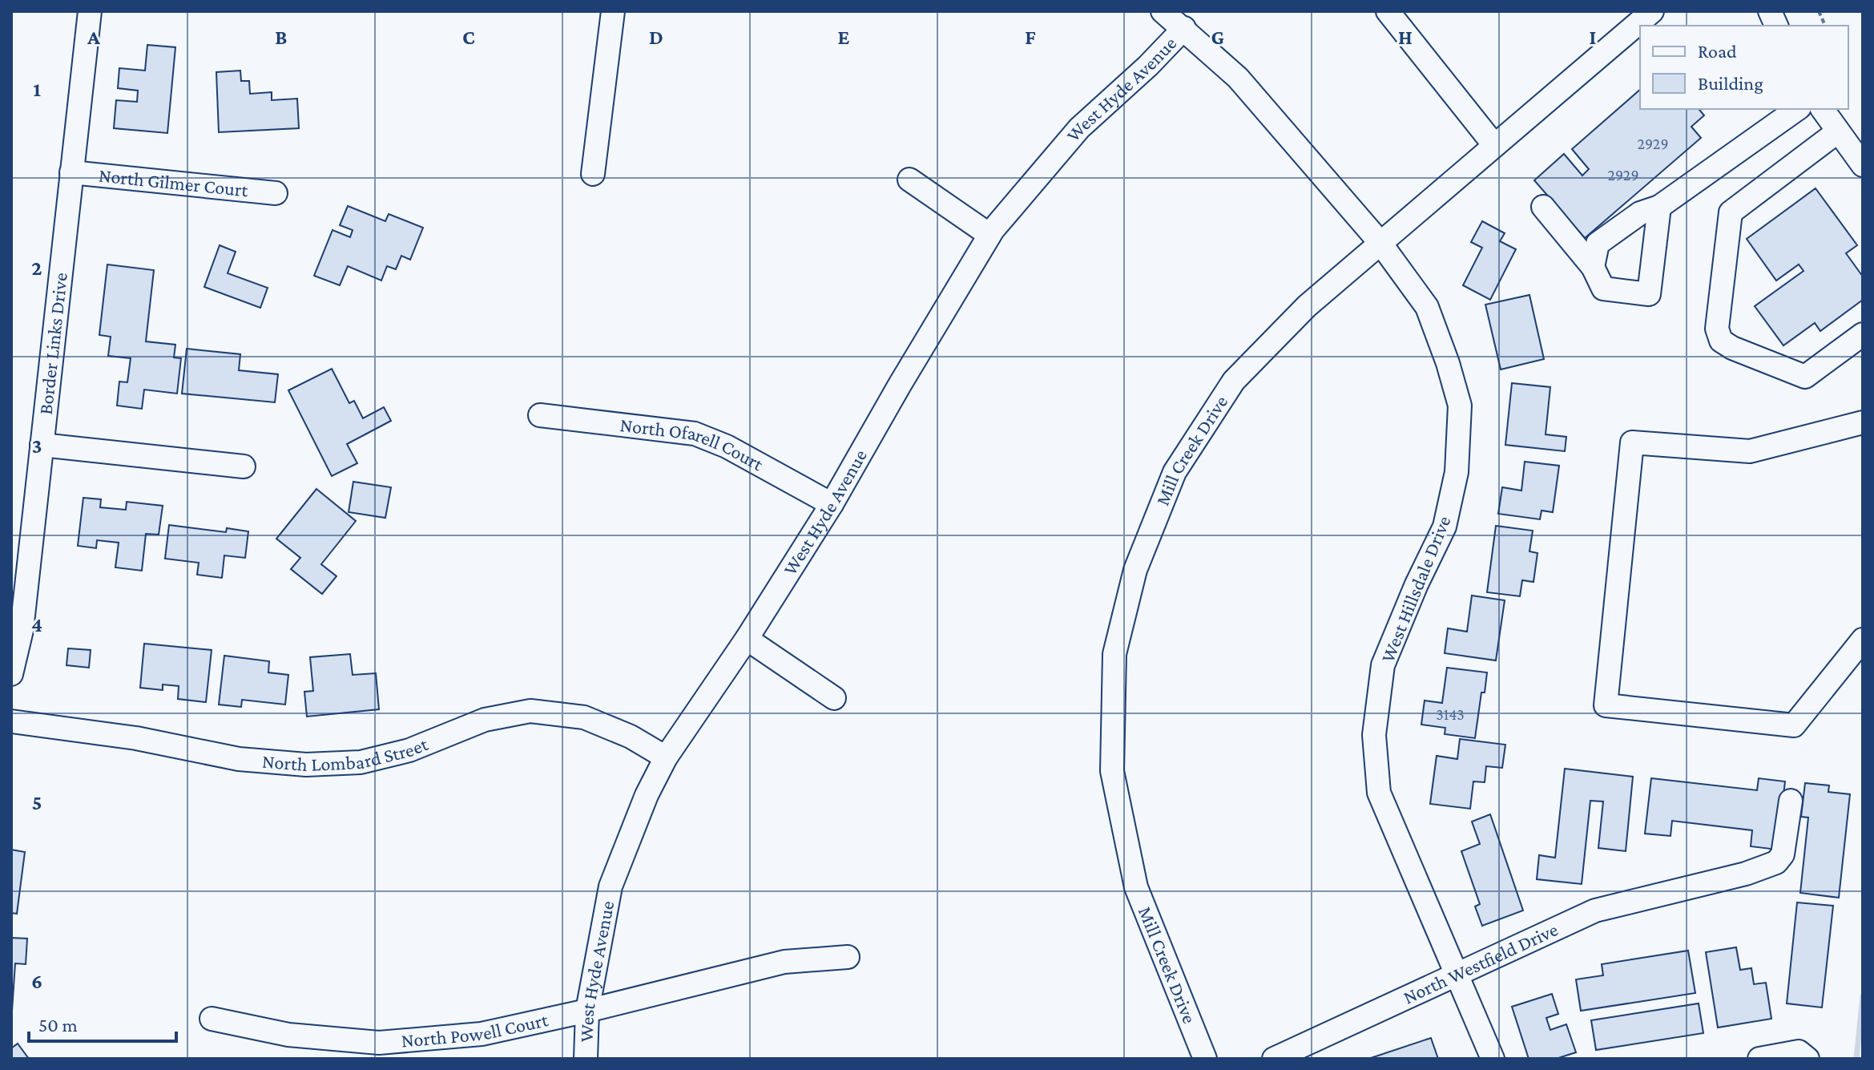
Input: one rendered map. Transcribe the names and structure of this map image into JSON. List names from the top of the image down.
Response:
{
  "streets": {
    "street": [
      "West Hyde Avenue",
      "North Gilmer Court",
      "Border Links Drive",
      "North Ofarell Court",
      "Mill Creek Drive",
      "West Hillsdale Drive",
      "North Lombard Street",
      "North Westfield Drive",
      "North Powell Court"
    ]
  },
  "crossings": [
    ["West Hyde Avenue", "North Ofarell Court"],
    ["West Hyde Avenue", "West Hillsdale Drive"],
    ["West Hyde Avenue", "North Lombard Street"],
    ["West Hyde Avenue", "North Powell Court"],
    ["North Gilmer Court", "Border Links Drive"],
    ["Mill Creek Drive", "West Hillsdale Drive"],
    ["West Hillsdale Drive", "North Westfield Drive"]
  ],
  "house_numbers": ["2929", "2929", "3143"],
  "legend": ["Road", "Building"],
  "scale_bar": "50 m",
  "grid": {
    "columns": [
      "A",
      "B",
      "C",
      "D",
      "E",
      "F",
      "G",
      "H",
      "I"
    ],
    "rows": [
      "1",
      "2",
      "3",
      "4",
      "5",
      "6"
    ]
  }
}
